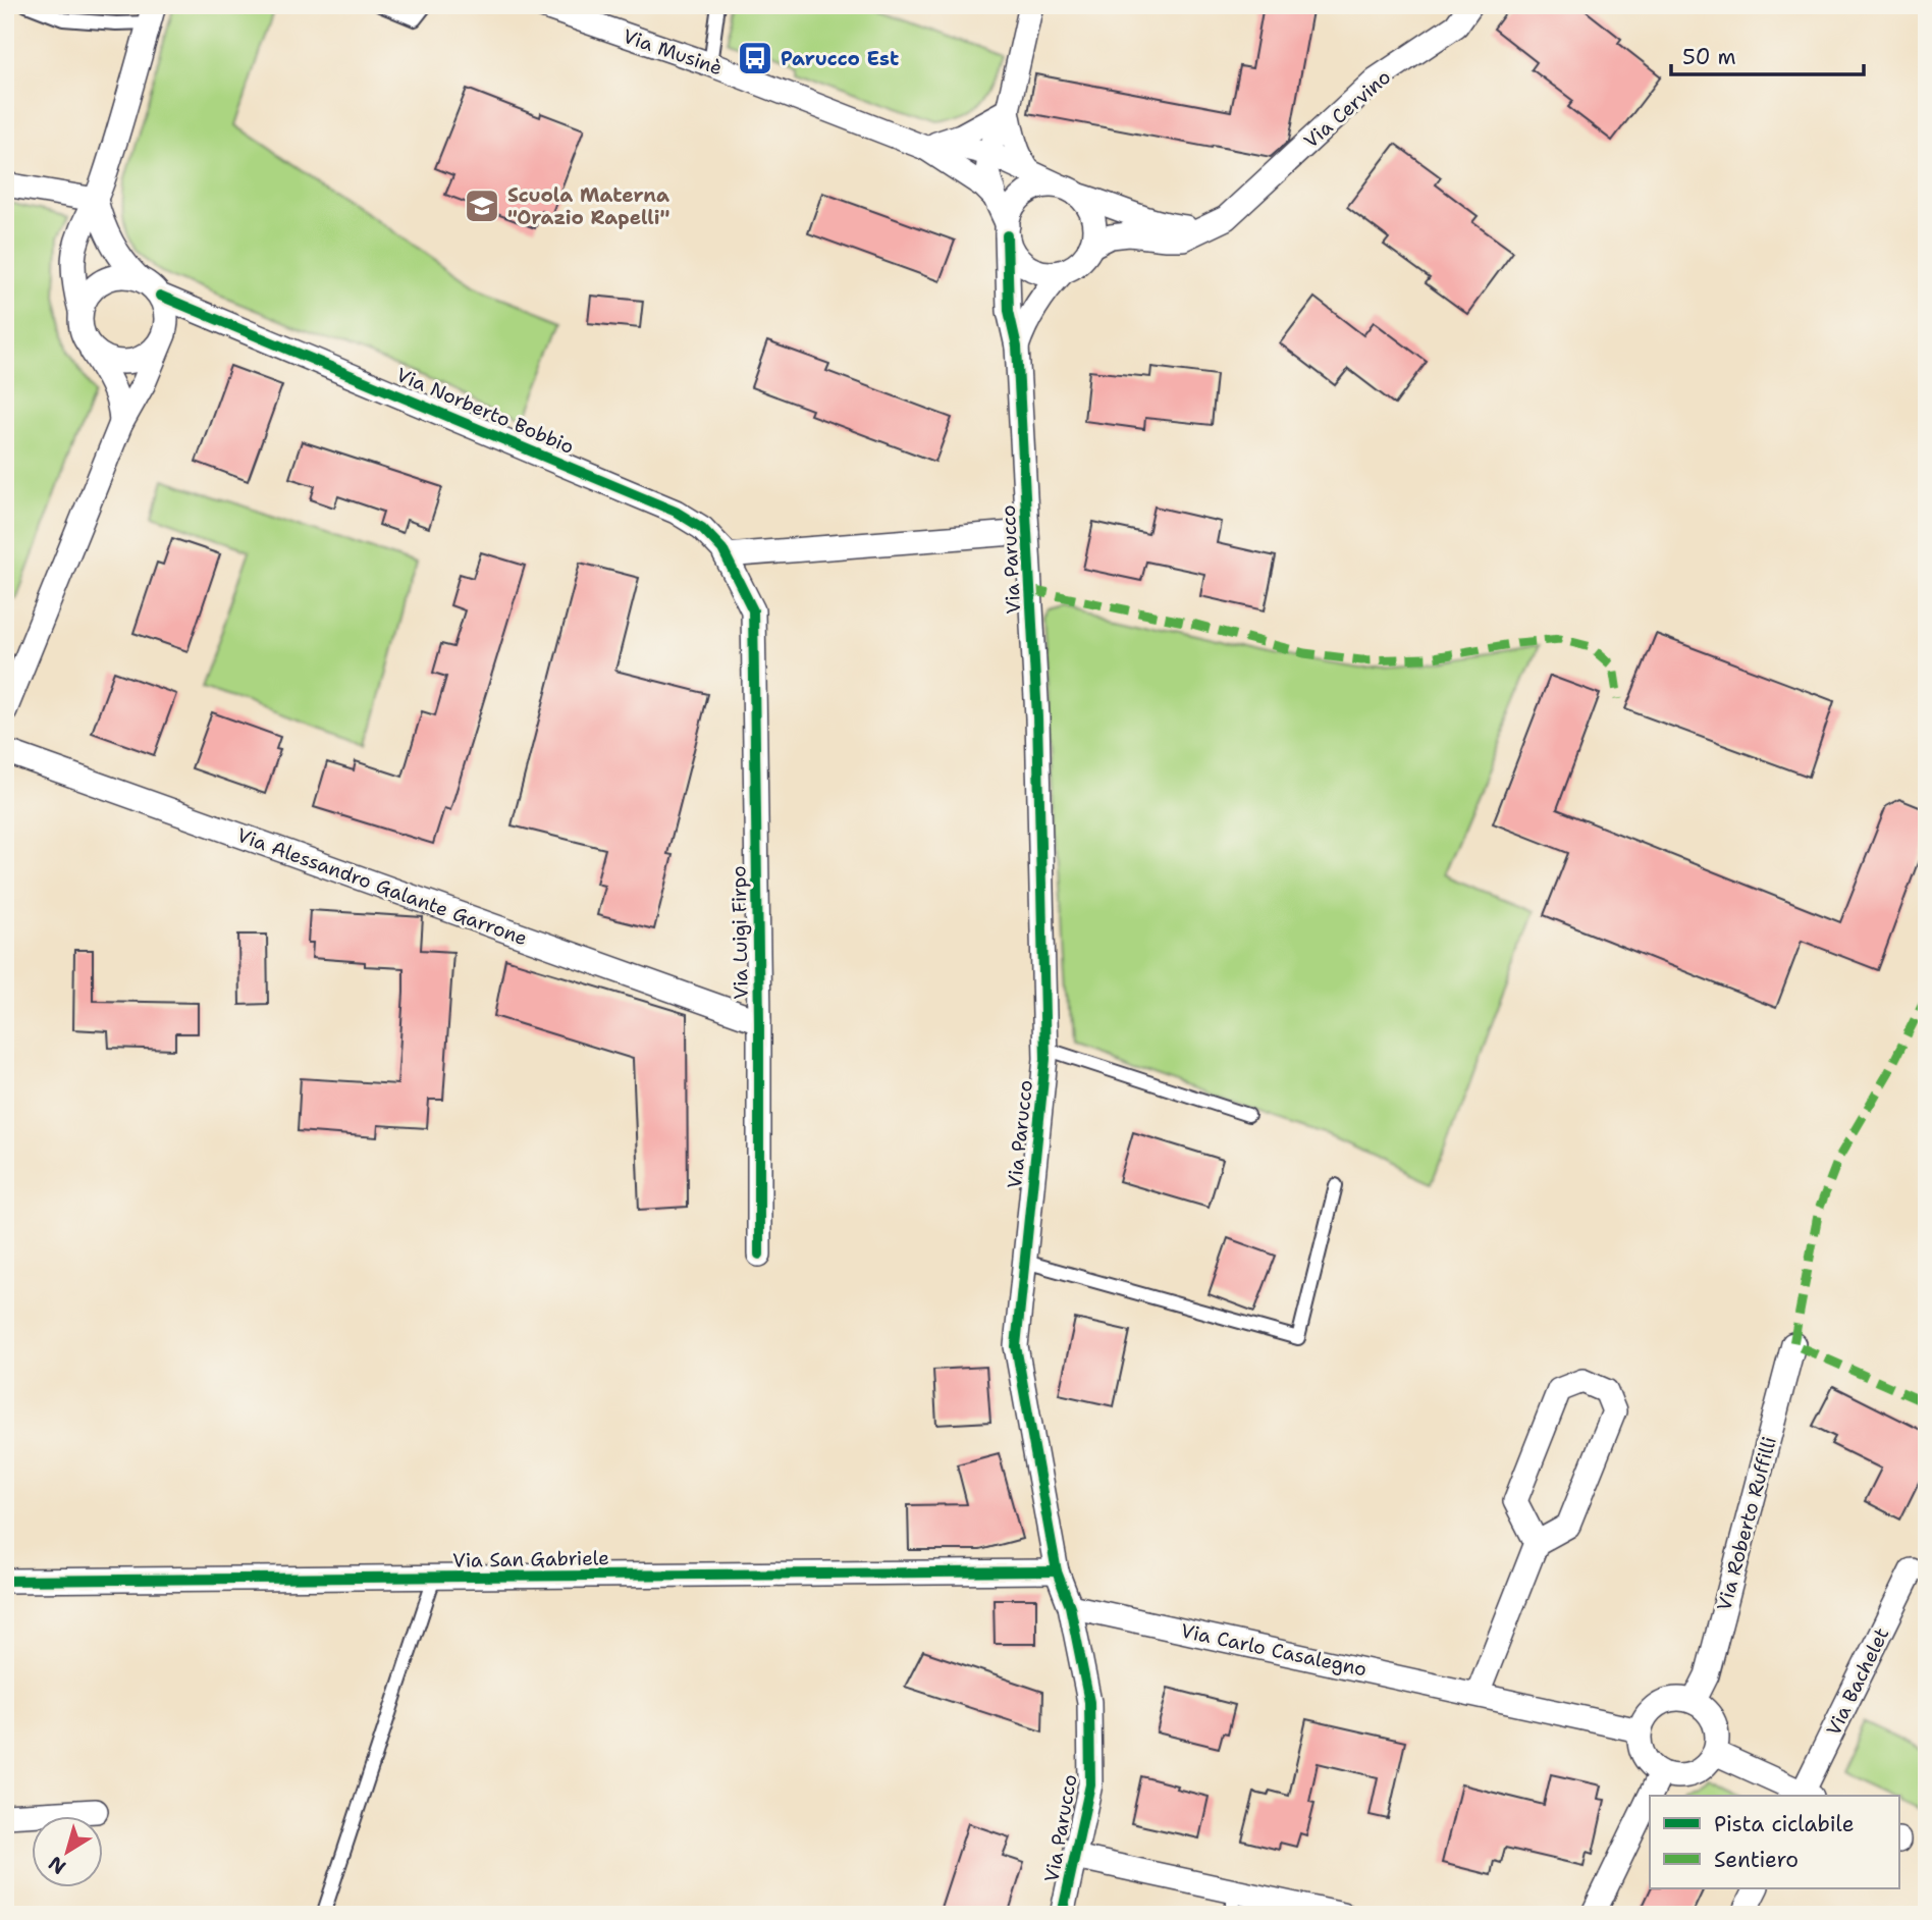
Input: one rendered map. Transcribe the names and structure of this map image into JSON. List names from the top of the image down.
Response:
{
  "streets": {
    "street": [
      "Via Musinè",
      "Via Cervino",
      "Via Norberto Bobbio",
      "Via Parucco",
      "Via Alessandro Galante Garrone",
      "Via Luigi Firpo",
      "Via Roberto Ruffilli",
      "Via San Gabriele",
      "Via Carlo Casalegno",
      "Via Bachelet"
    ]
  },
  "crossings": [
    ["Via Musinè", "Via Cervino"],
    ["Via Cervino", "Via Parucco"],
    ["Via Norberto Bobbio", "Via Luigi Firpo"],
    ["Via Parucco", "Via San Gabriele"],
    ["Via Parucco", "Via Carlo Casalegno"],
    ["Via Alessandro Galante Garrone", "Via Luigi Firpo"],
    ["Via Roberto Ruffilli", "Via Carlo Casalegno"],
    ["Via Roberto Ruffilli", "Via Bachelet"],
    ["Via Carlo Casalegno", "Via Bachelet"]
  ],
  "places": {
    "bus stop": ["Parucco Est"],
    "school or university": ["Scuola Materna \"Orazio Rapelli\""]
  },
  "legend": ["Pista ciclabile", "Sentiero"],
  "scale_bar": "50 m",
  "north": "bottom left"
}
